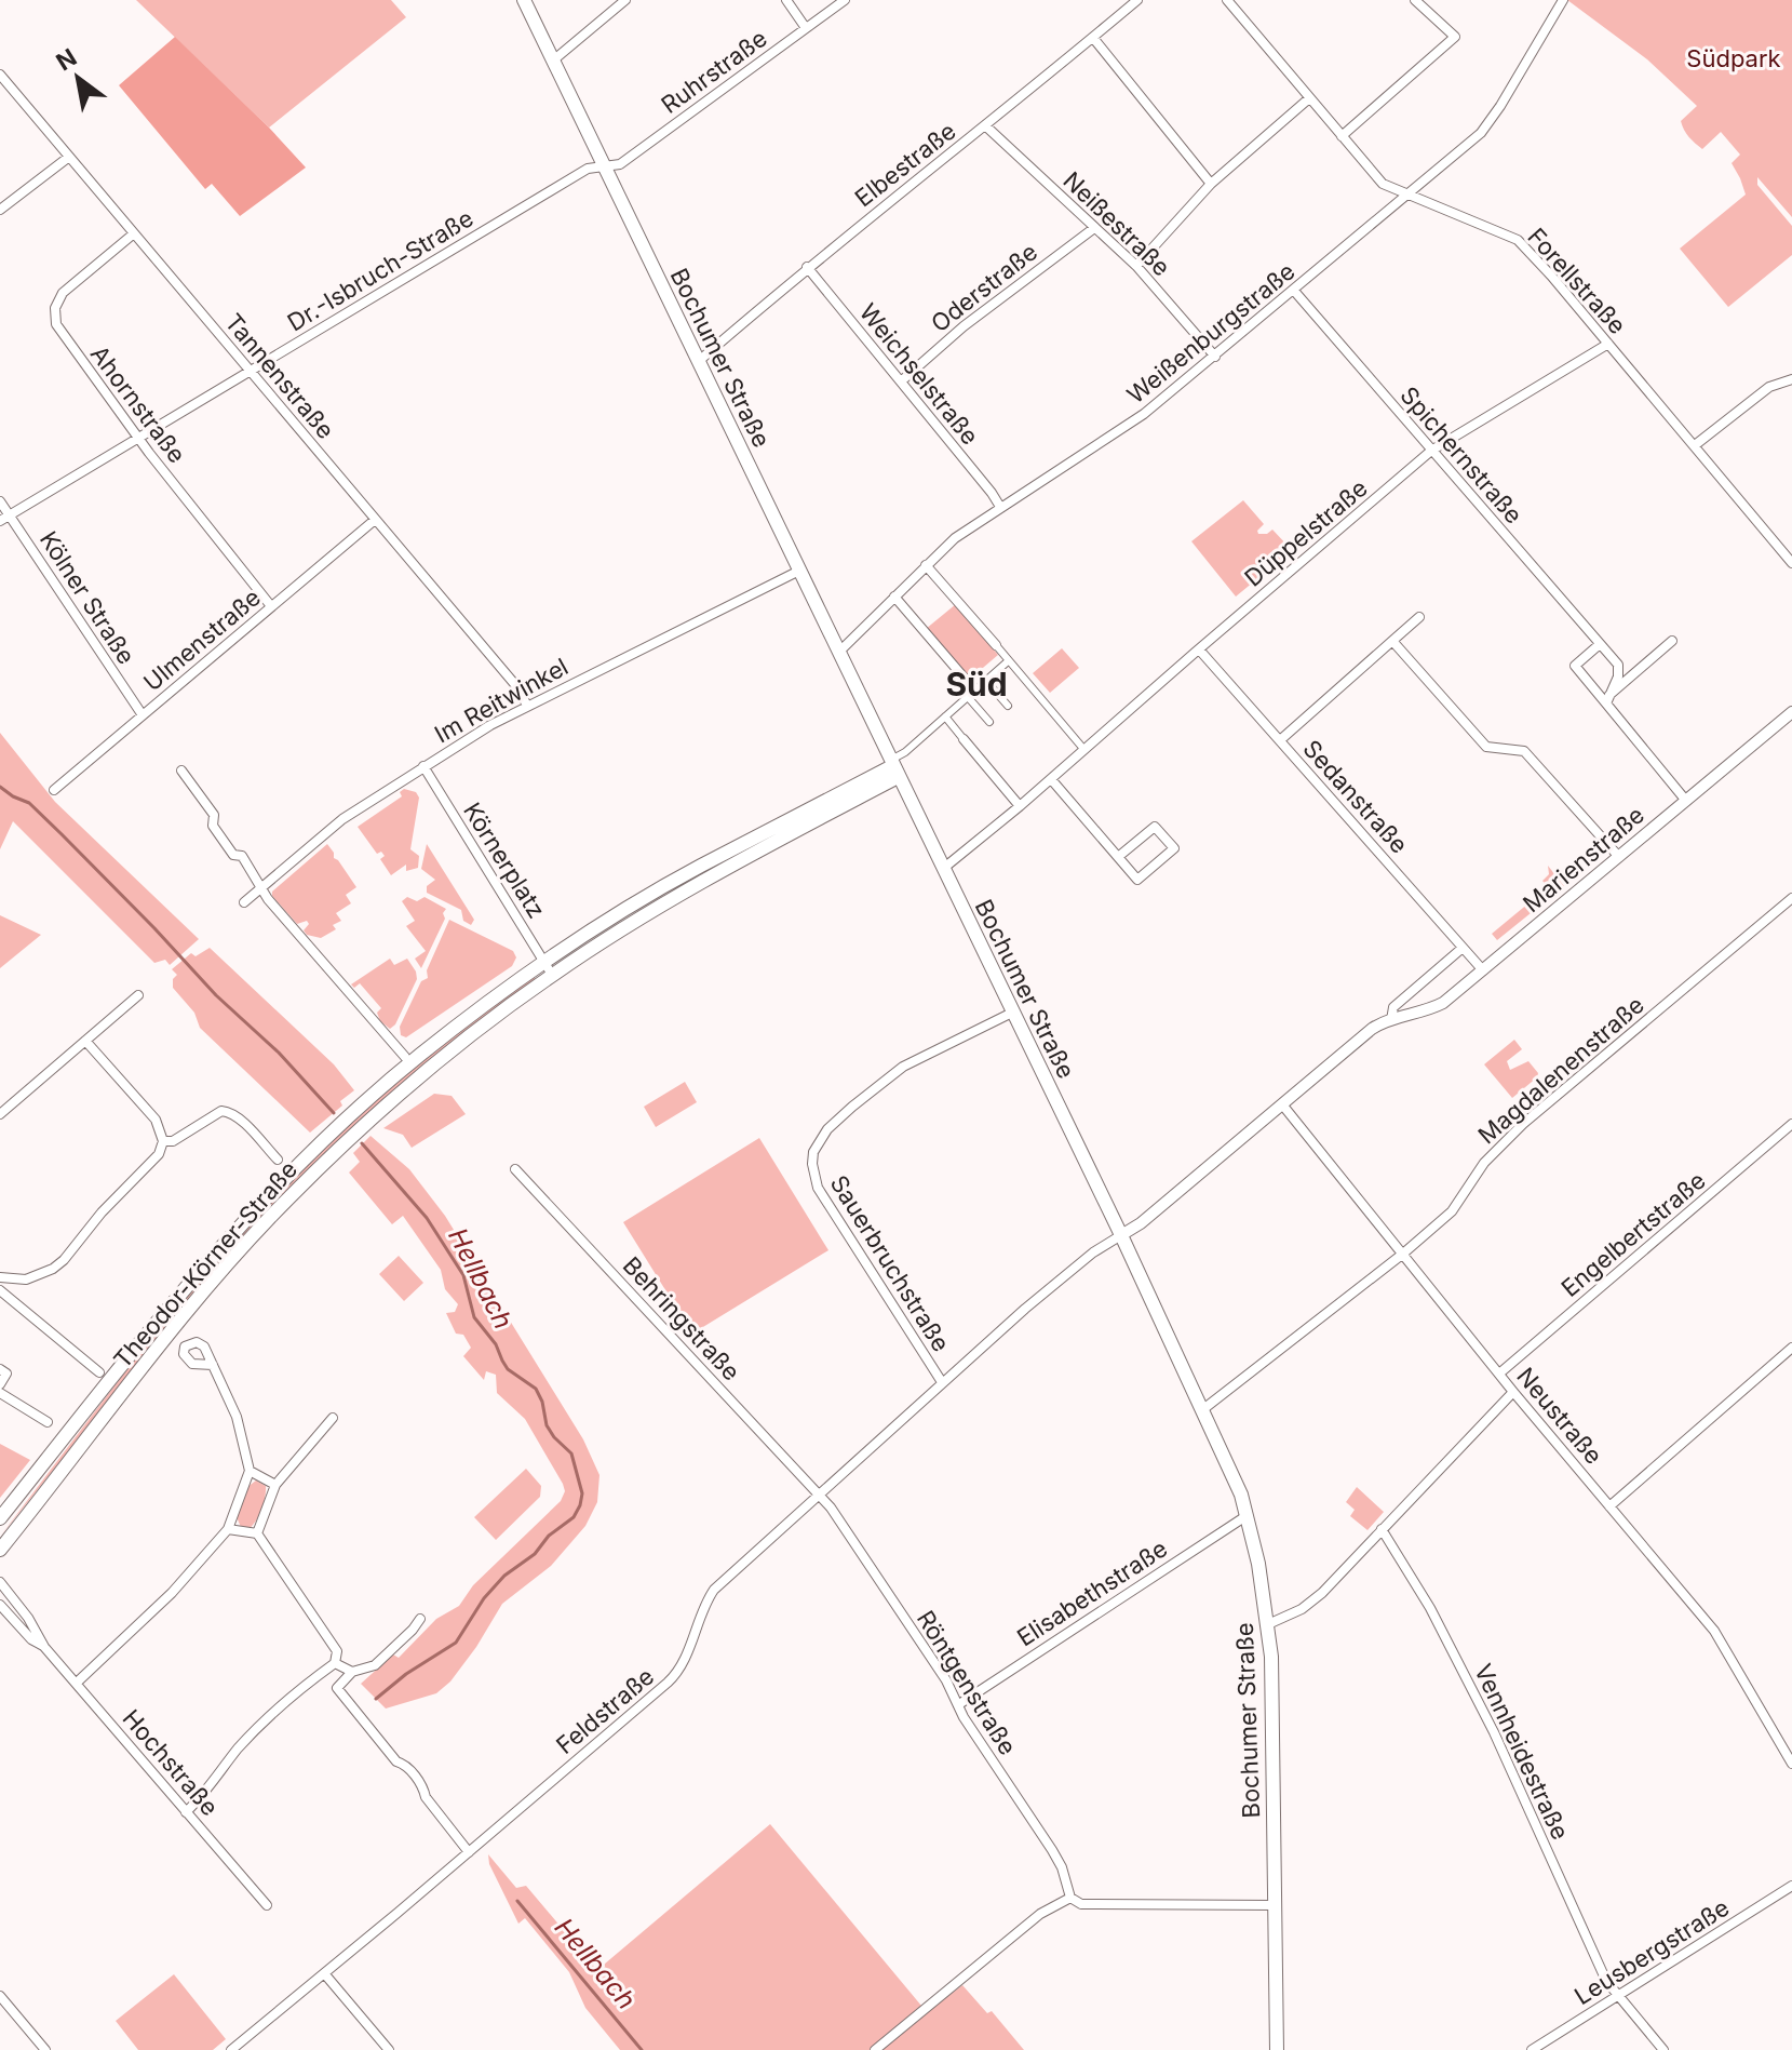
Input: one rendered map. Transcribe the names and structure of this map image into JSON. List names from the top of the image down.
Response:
{
  "streets": {
    "main road": ["Bochumer Straße", "Theodor-Körner-Straße"],
    "street": [
      "Ruhrstraße",
      "Elbestraße",
      "Neißestraße",
      "Dr.-Isbruch-Straße",
      "Forellstraße",
      "Oderstraße",
      "Weißenburgstraße",
      "Weichselstraße",
      "Tannenstraße",
      "Ahornstraße",
      "Spichernstraße",
      "Düppelstraße",
      "Kölner Straße",
      "Ulmenstraße",
      "Im Reitwinkel",
      "Sedanstraße",
      "Marienstraße",
      "Körnerplatz",
      "Magdalenenstraße",
      "Engelbertstraße",
      "Sauerbruchstraße",
      "Behringstraße",
      "Neustraße",
      "Elisabethstraße",
      "Röntgenstraße",
      "Feldstraße",
      "Vennheidestraße",
      "Hochstraße",
      "Leusbergstraße"
    ]
  },
  "crossings": [
    ["Ruhrstraße", "Dr.-Isbruch-Straße"],
    ["Ruhrstraße", "Bochumer Straße"],
    ["Elbestraße", "Neißestraße"],
    ["Elbestraße", "Bochumer Straße"],
    ["Elbestraße", "Weichselstraße"],
    ["Neißestraße", "Oderstraße"],
    ["Neißestraße", "Weißenburgstraße"],
    ["Dr.-Isbruch-Straße", "Bochumer Straße"],
    ["Dr.-Isbruch-Straße", "Tannenstraße"],
    ["Dr.-Isbruch-Straße", "Ahornstraße"],
    ["Dr.-Isbruch-Straße", "Kölner Straße"],
    ["Forellstraße", "Weißenburgstraße"],
    ["Forellstraße", "Düppelstraße"],
    ["Oderstraße", "Weichselstraße"],
    ["Weißenburgstraße", "Bochumer Straße"],
    ["Weißenburgstraße", "Weichselstraße"],
    ["Weißenburgstraße", "Spichernstraße"],
    ["Bochumer Straße", "Düppelstraße"],
    ["Bochumer Straße", "Im Reitwinkel"],
    ["Bochumer Straße", "Marienstraße"],
    ["Bochumer Straße", "Magdalenenstraße"],
    ["Bochumer Straße", "Sauerbruchstraße"],
    ["Bochumer Straße", "Theodor-Körner-Straße"],
    ["Bochumer Straße", "Elisabethstraße"],
    ["Bochumer Straße", "Feldstraße"],
    ["Tannenstraße", "Ahornstraße"],
    ["Tannenstraße", "Ulmenstraße"],
    ["Tannenstraße", "Im Reitwinkel"],
    ["Ahornstraße", "Ulmenstraße"],
    ["Spichernstraße", "Düppelstraße"],
    ["Düppelstraße", "Sedanstraße"],
    ["Kölner Straße", "Ulmenstraße"],
    ["Im Reitwinkel", "Körnerplatz"],
    ["Sedanstraße", "Marienstraße"],
    ["Marienstraße", "Neustraße"],
    ["Marienstraße", "Feldstraße"],
    ["Körnerplatz", "Theodor-Körner-Straße"],
    ["Magdalenenstraße", "Neustraße"],
    ["Engelbertstraße", "Neustraße"],
    ["Sauerbruchstraße", "Feldstraße"],
    ["Behringstraße", "Röntgenstraße"],
    ["Behringstraße", "Feldstraße"],
    ["Elisabethstraße", "Röntgenstraße"],
    ["Röntgenstraße", "Feldstraße"],
    ["Vennheidestraße", "Leusbergstraße"]
  ],
  "districts": ["Süd"],
  "water": ["Hellbach"],
  "parks": ["Südpark"],
  "north": "top left"
}
